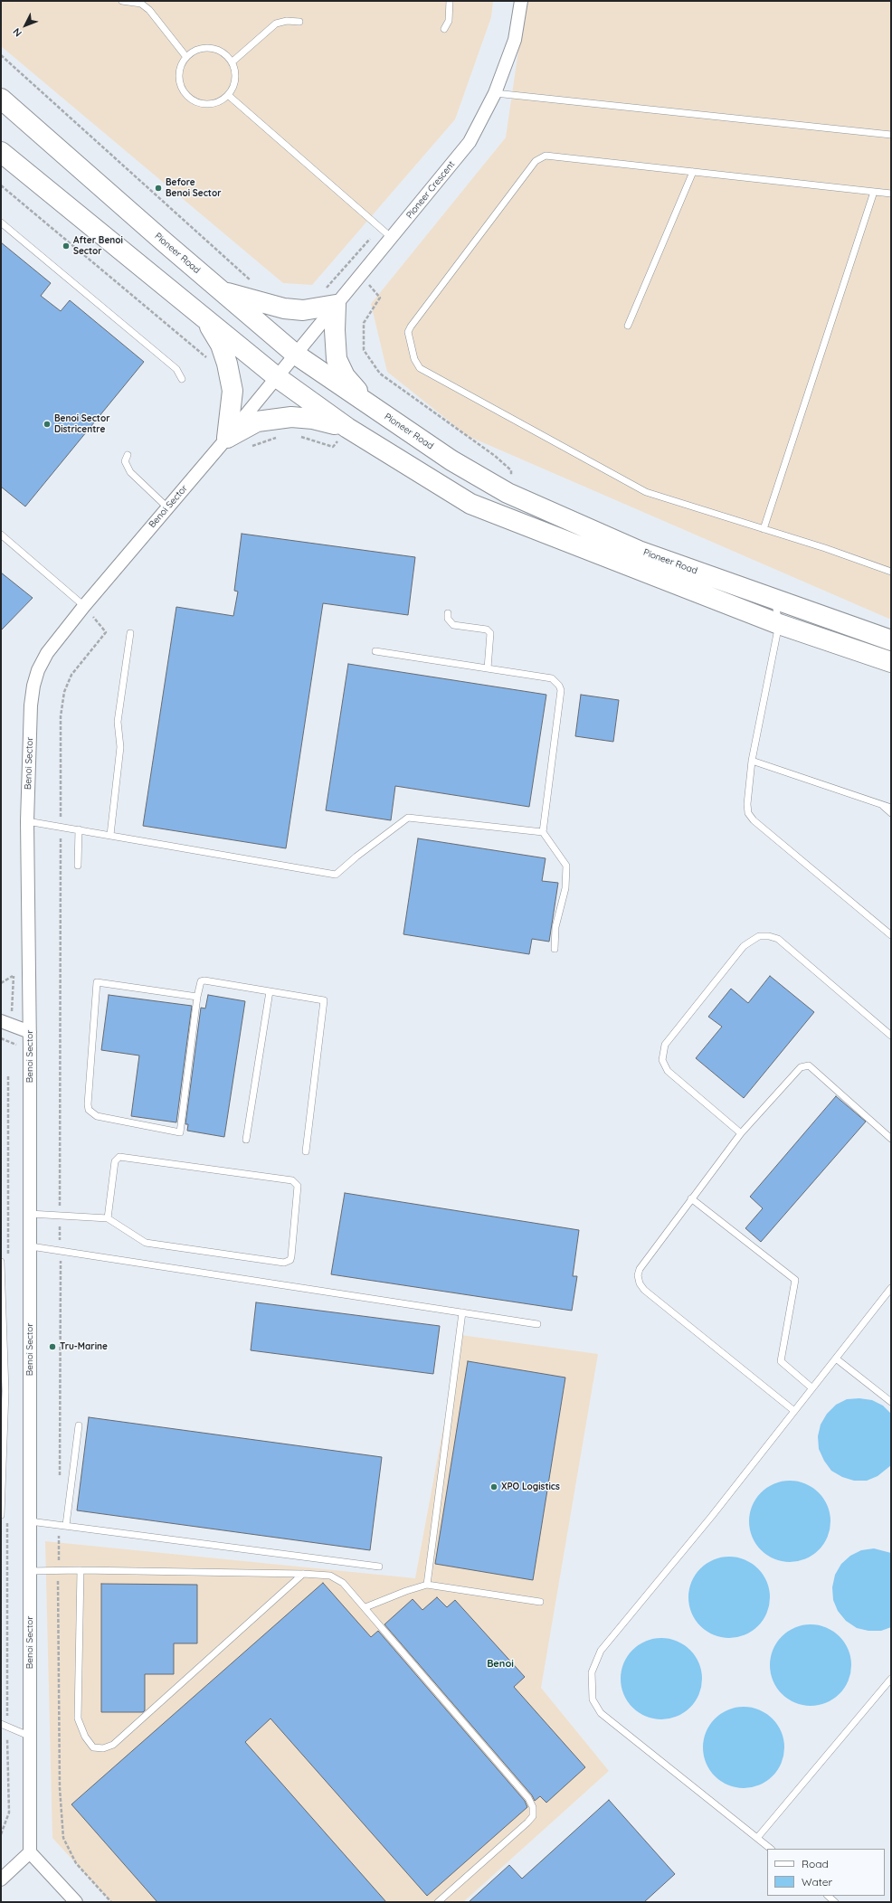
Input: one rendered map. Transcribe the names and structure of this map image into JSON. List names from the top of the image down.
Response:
{
  "streets": {
    "main road": ["Pioneer Road"],
    "street": ["Pioneer Crescent", "Benoi Sector"]
  },
  "crossings": [
    ["Pioneer Crescent", "Pioneer Road"],
    ["Pioneer Crescent", "Benoi Sector"],
    ["Pioneer Road", "Benoi Sector"]
  ],
  "districts": ["Benoi"],
  "places": [
    "Before Benoi Sector",
    "After Benoi Sector",
    "Benoi Sector Districentre",
    "Tru-Marine",
    "XPO Logistics"
  ],
  "legend": ["Road", "Water"],
  "north": "bottom left"
}
